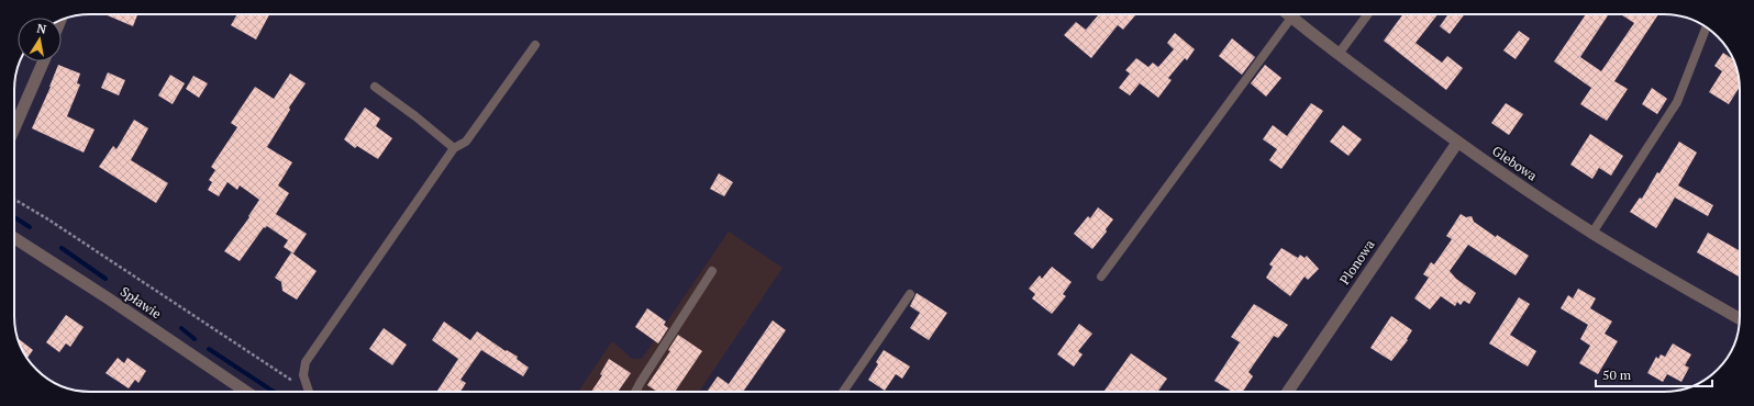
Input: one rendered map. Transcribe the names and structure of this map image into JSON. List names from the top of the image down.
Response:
{
  "streets": {
    "street": ["Glebowa", "Plonowa", "Spławie"]
  },
  "crossings": [
    ["Glebowa", "Plonowa"]
  ],
  "scale_bar": "50 m",
  "north": "top"
}
